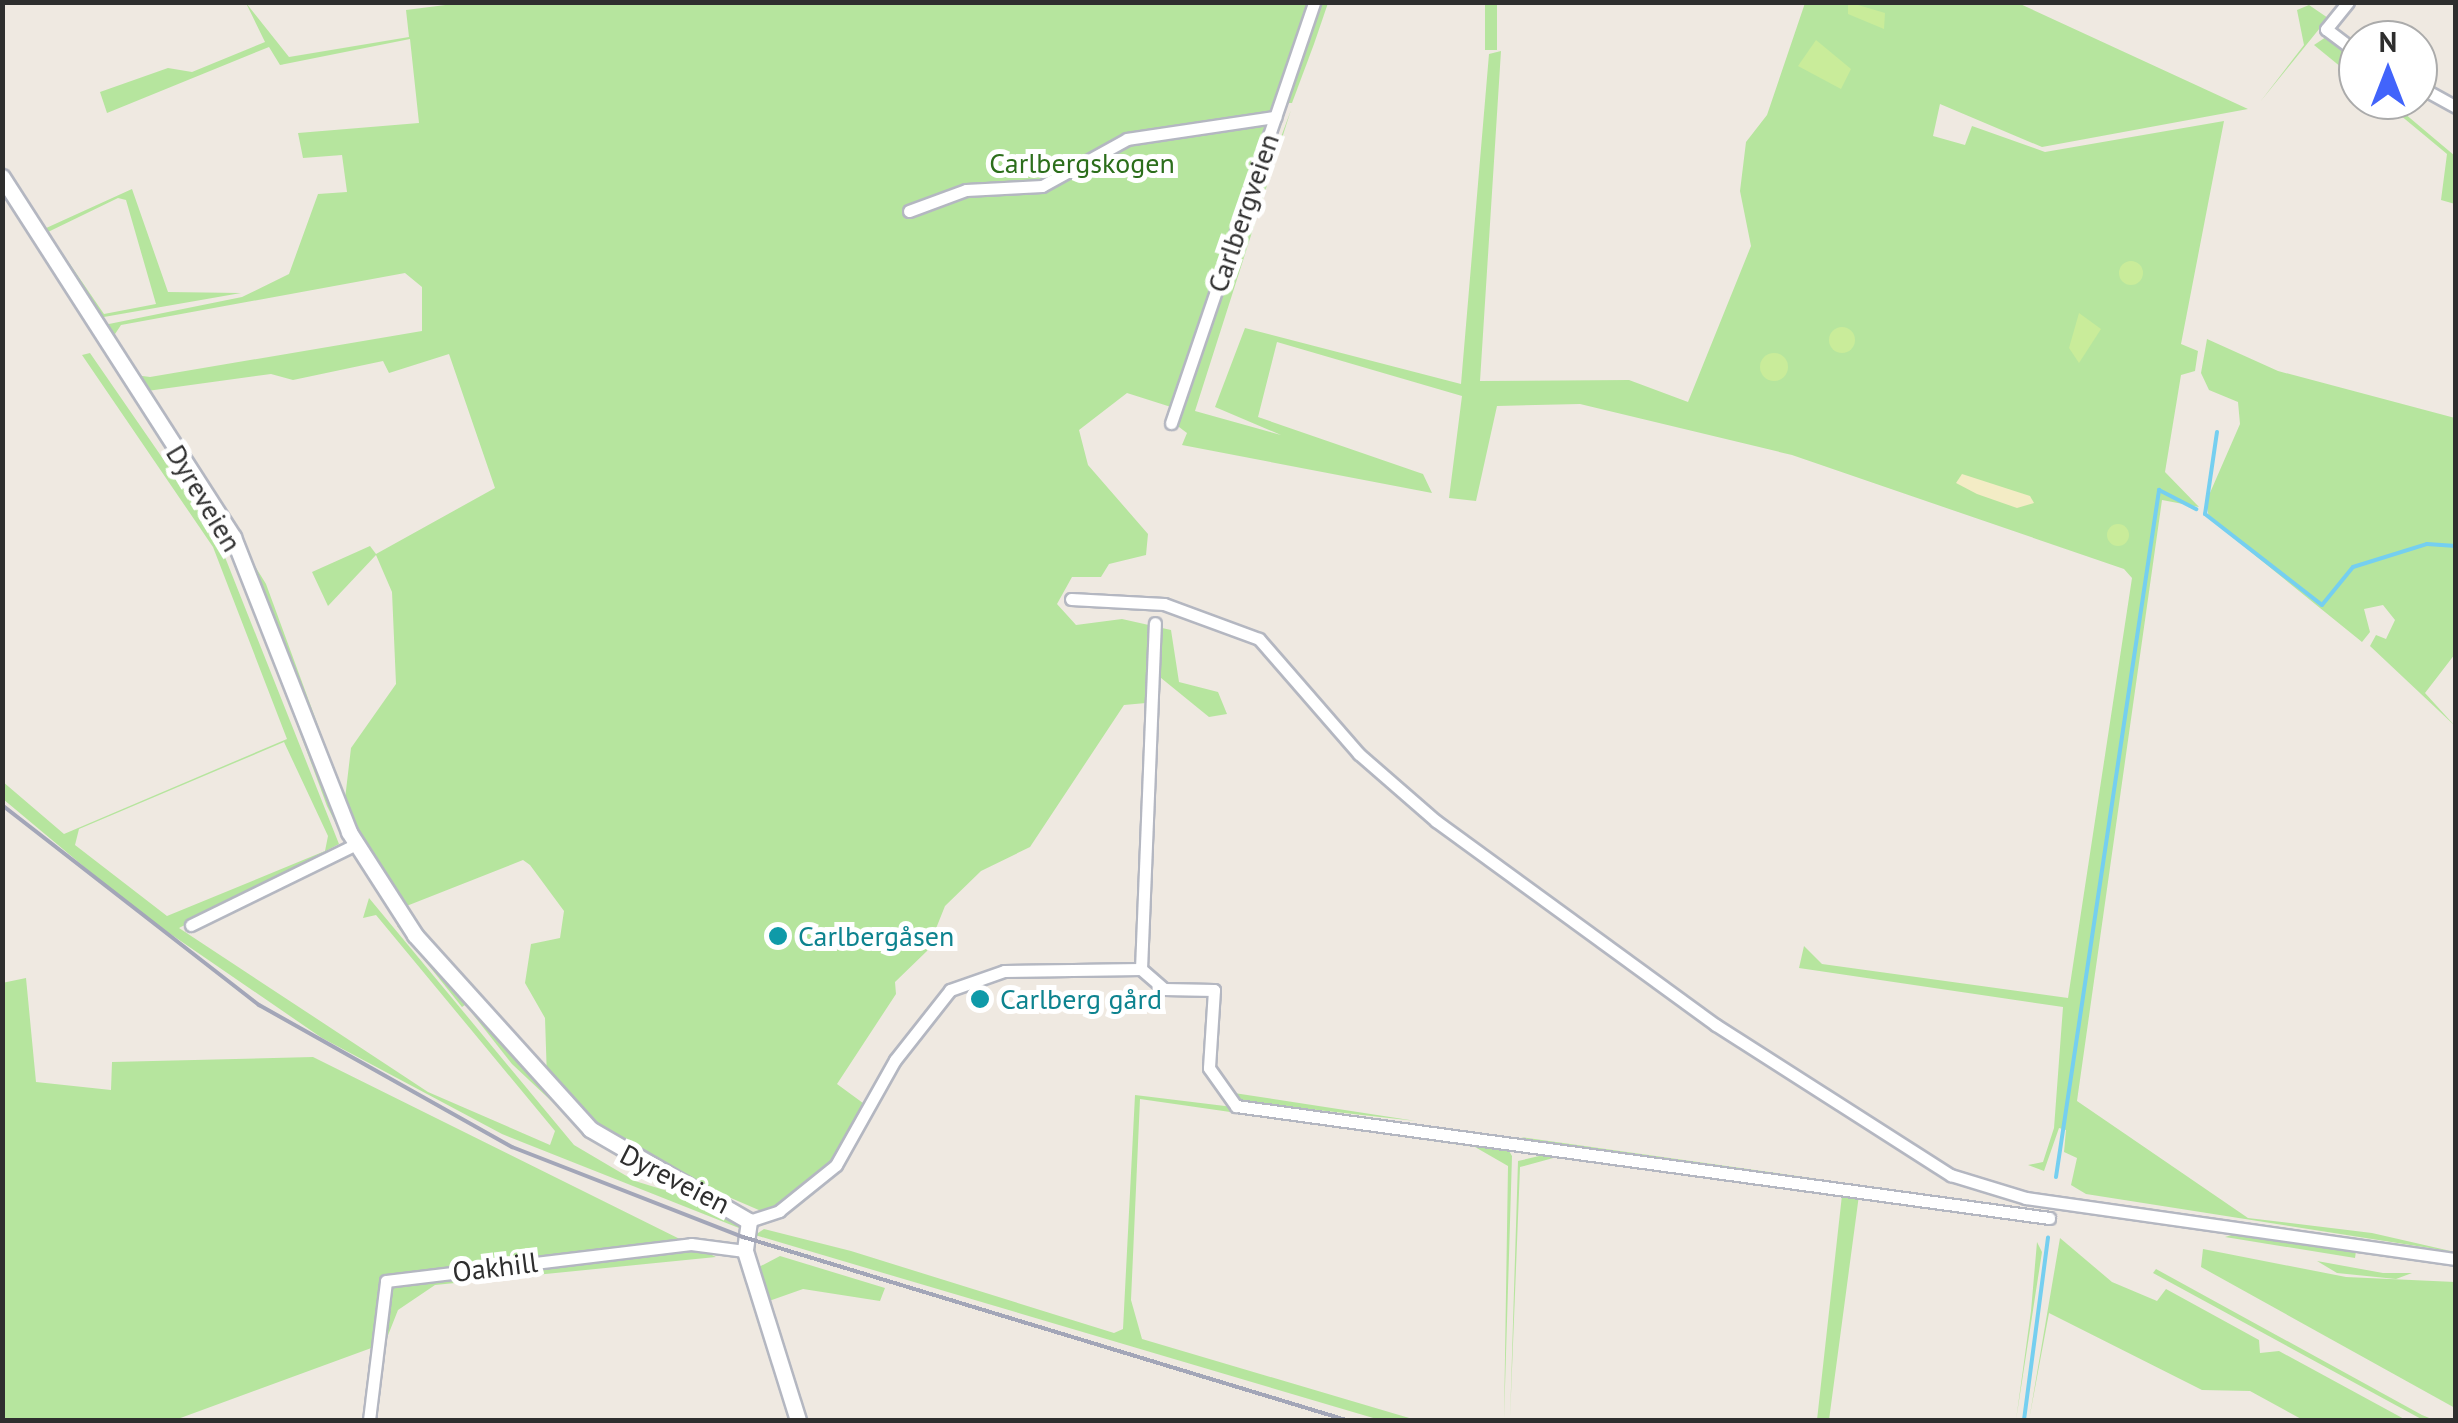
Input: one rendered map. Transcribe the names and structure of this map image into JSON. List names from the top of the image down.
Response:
{
  "streets": {
    "main road": ["Dyreveien"],
    "street": ["Carlbergveien", "Oakhill"]
  },
  "crossings": [
    ["Dyreveien", "Oakhill"]
  ],
  "parks": ["Carlbergskogen"],
  "places": ["Carlbergåsen", "Carlberg gård"],
  "north": "top"
}
